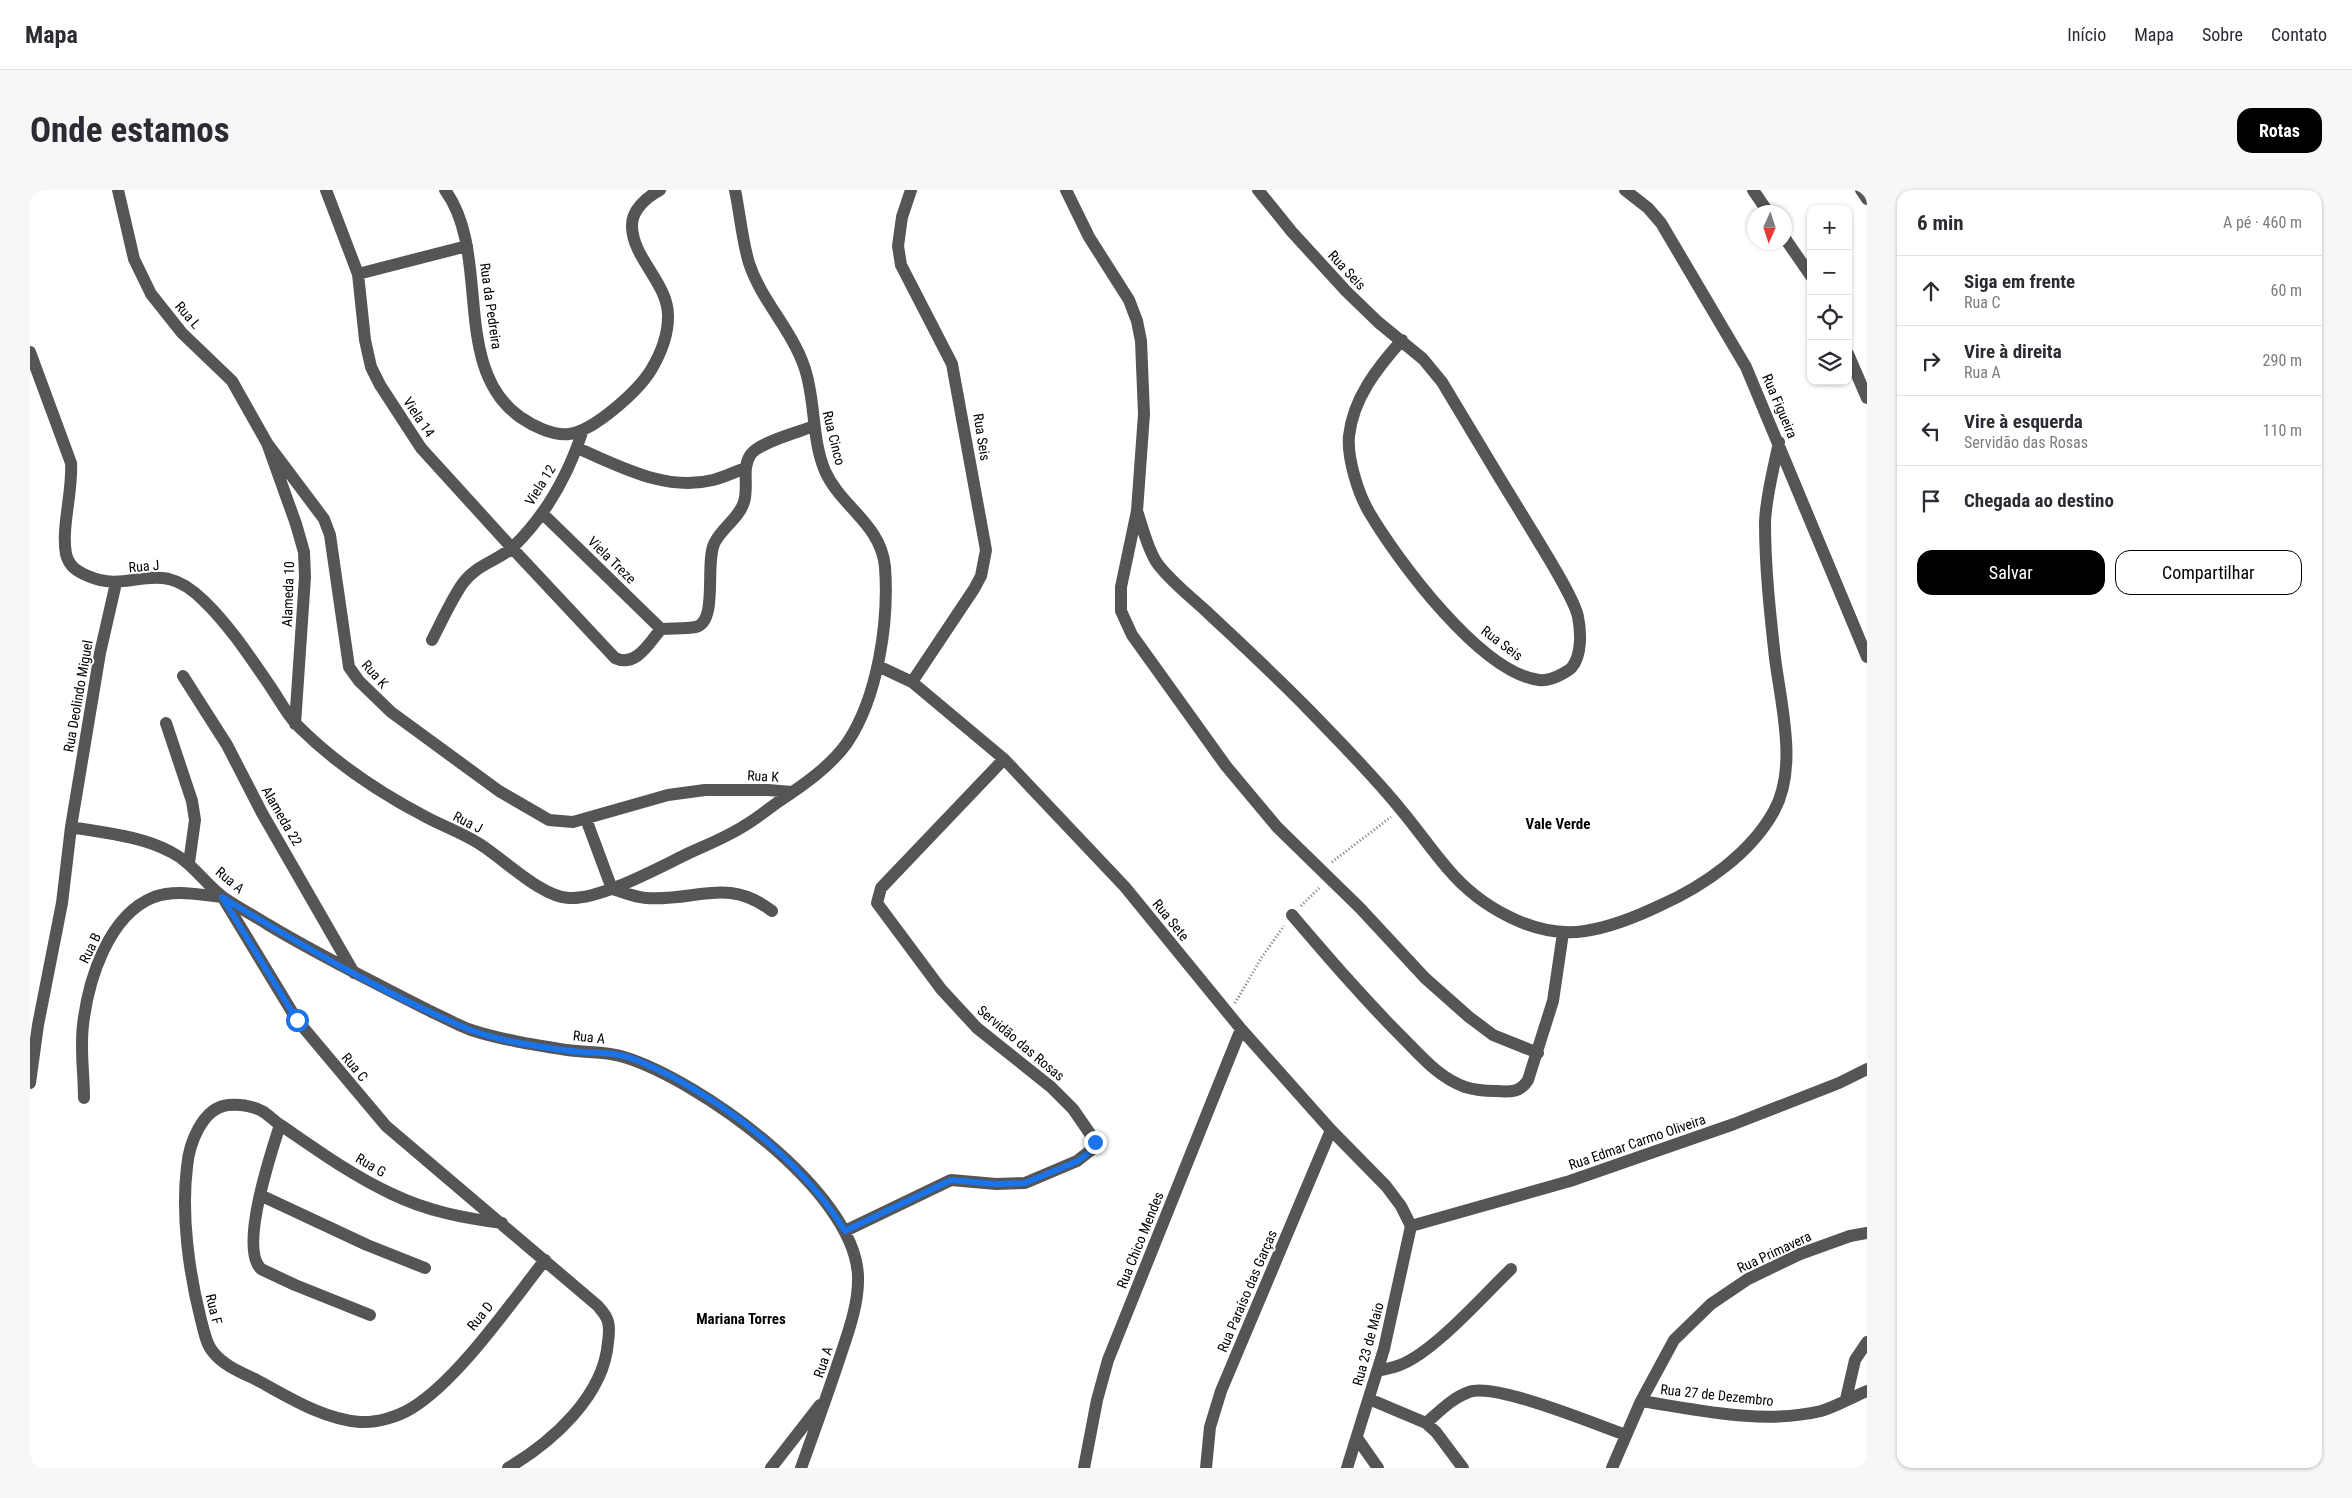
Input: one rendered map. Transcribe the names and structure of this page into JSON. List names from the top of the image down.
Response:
{
  "streets": {
    "street": [
      "Rua Seis",
      "Rua da Pedreira",
      "Rua L",
      "Rua Figueira",
      "Viela 14",
      "Rua Cinco",
      "Viela 12",
      "Viela Treze",
      "Rua J",
      "Alameda 10",
      "Rua K",
      "Rua Deolindo Miguel",
      "Alameda 22",
      "Rua A",
      "Rua Sete",
      "Rua B",
      "Servidão das Rosas",
      "Rua C",
      "Rua Edmar Carmo Oliveira",
      "Rua G",
      "Rua Chico Mendes",
      "Rua Primavera",
      "Rua Paraíso das Garças",
      "Rua F",
      "Rua D",
      "Rua 23 de Maio",
      "Rua 27 de Dezembro"
    ]
  },
  "crossings": [
    ["Rua Seis", "Rua Sete"],
    ["Rua da Pedreira", "Viela 12"],
    ["Rua L", "Alameda 10"],
    ["Rua L", "Rua K"],
    ["Viela 14", "Viela 12"],
    ["Viela 14", "Viela Treze"],
    ["Rua Cinco", "Rua J"],
    ["Rua Cinco", "Rua Sete"],
    ["Viela 12", "Viela Treze"],
    ["Rua J", "Alameda 10"],
    ["Rua J", "Rua K"],
    ["Rua J", "Rua Deolindo Miguel"],
    ["Alameda 10", "Rua K"],
    ["Rua Deolindo Miguel", "Rua A"],
    ["Alameda 22", "Rua A"],
    ["Rua A", "Rua B"],
    ["Rua A", "Servidão das Rosas"],
    ["Rua A", "Rua C"],
    ["Rua Sete", "Servidão das Rosas"],
    ["Rua Sete", "Rua Edmar Carmo Oliveira"],
    ["Rua Sete", "Rua Chico Mendes"],
    ["Rua Sete", "Rua Paraíso das Garças"],
    ["Rua Sete", "Rua 23 de Maio"],
    ["Rua B", "Rua C"],
    ["Rua C", "Rua G"],
    ["Rua Edmar Carmo Oliveira", "Rua 23 de Maio"],
    ["Rua G", "Rua F"],
    ["Rua Primavera", "Rua 27 de Dezembro"],
    ["Rua F", "Rua D"]
  ],
  "districts": ["Vale Verde", "Mariana Torres"],
  "north": "bottom",
  "page": {
    "header": "Mapa",
    "nav": [
      "Início",
      "Mapa",
      "Sobre",
      "Contato"
    ],
    "buttons": [
      "Rotas",
      ["Salvar", "Compartilhar"]
    ],
    "title": "Onde estamos",
    "heading": ["6 min", "A pé · 460 m"],
    "map_buttons": ["+", "−"],
    "list": [
      ["Siga em frente", "Rua C", "60 m"],
      ["Vire à direita", "Rua A", "290 m"],
      ["Vire à esquerda", "Servidão das Rosas", "110 m"],
      "Chegada ao destino"
    ]
  }
}
